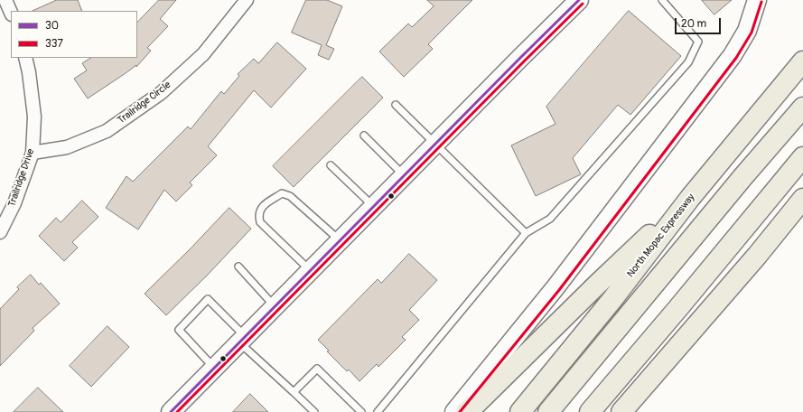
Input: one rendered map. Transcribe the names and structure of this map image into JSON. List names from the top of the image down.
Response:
{
  "streets": {
    "highway": ["North Mopac Expressway"],
    "street": ["Trailridge Circle", "Trailridge Drive"]
  },
  "crossings": [
    ["Trailridge Circle", "Trailridge Drive"]
  ],
  "lines": ["transit line 30", "transit line 337"],
  "legend": ["30", "337"],
  "scale_bar": "20 m"
}
